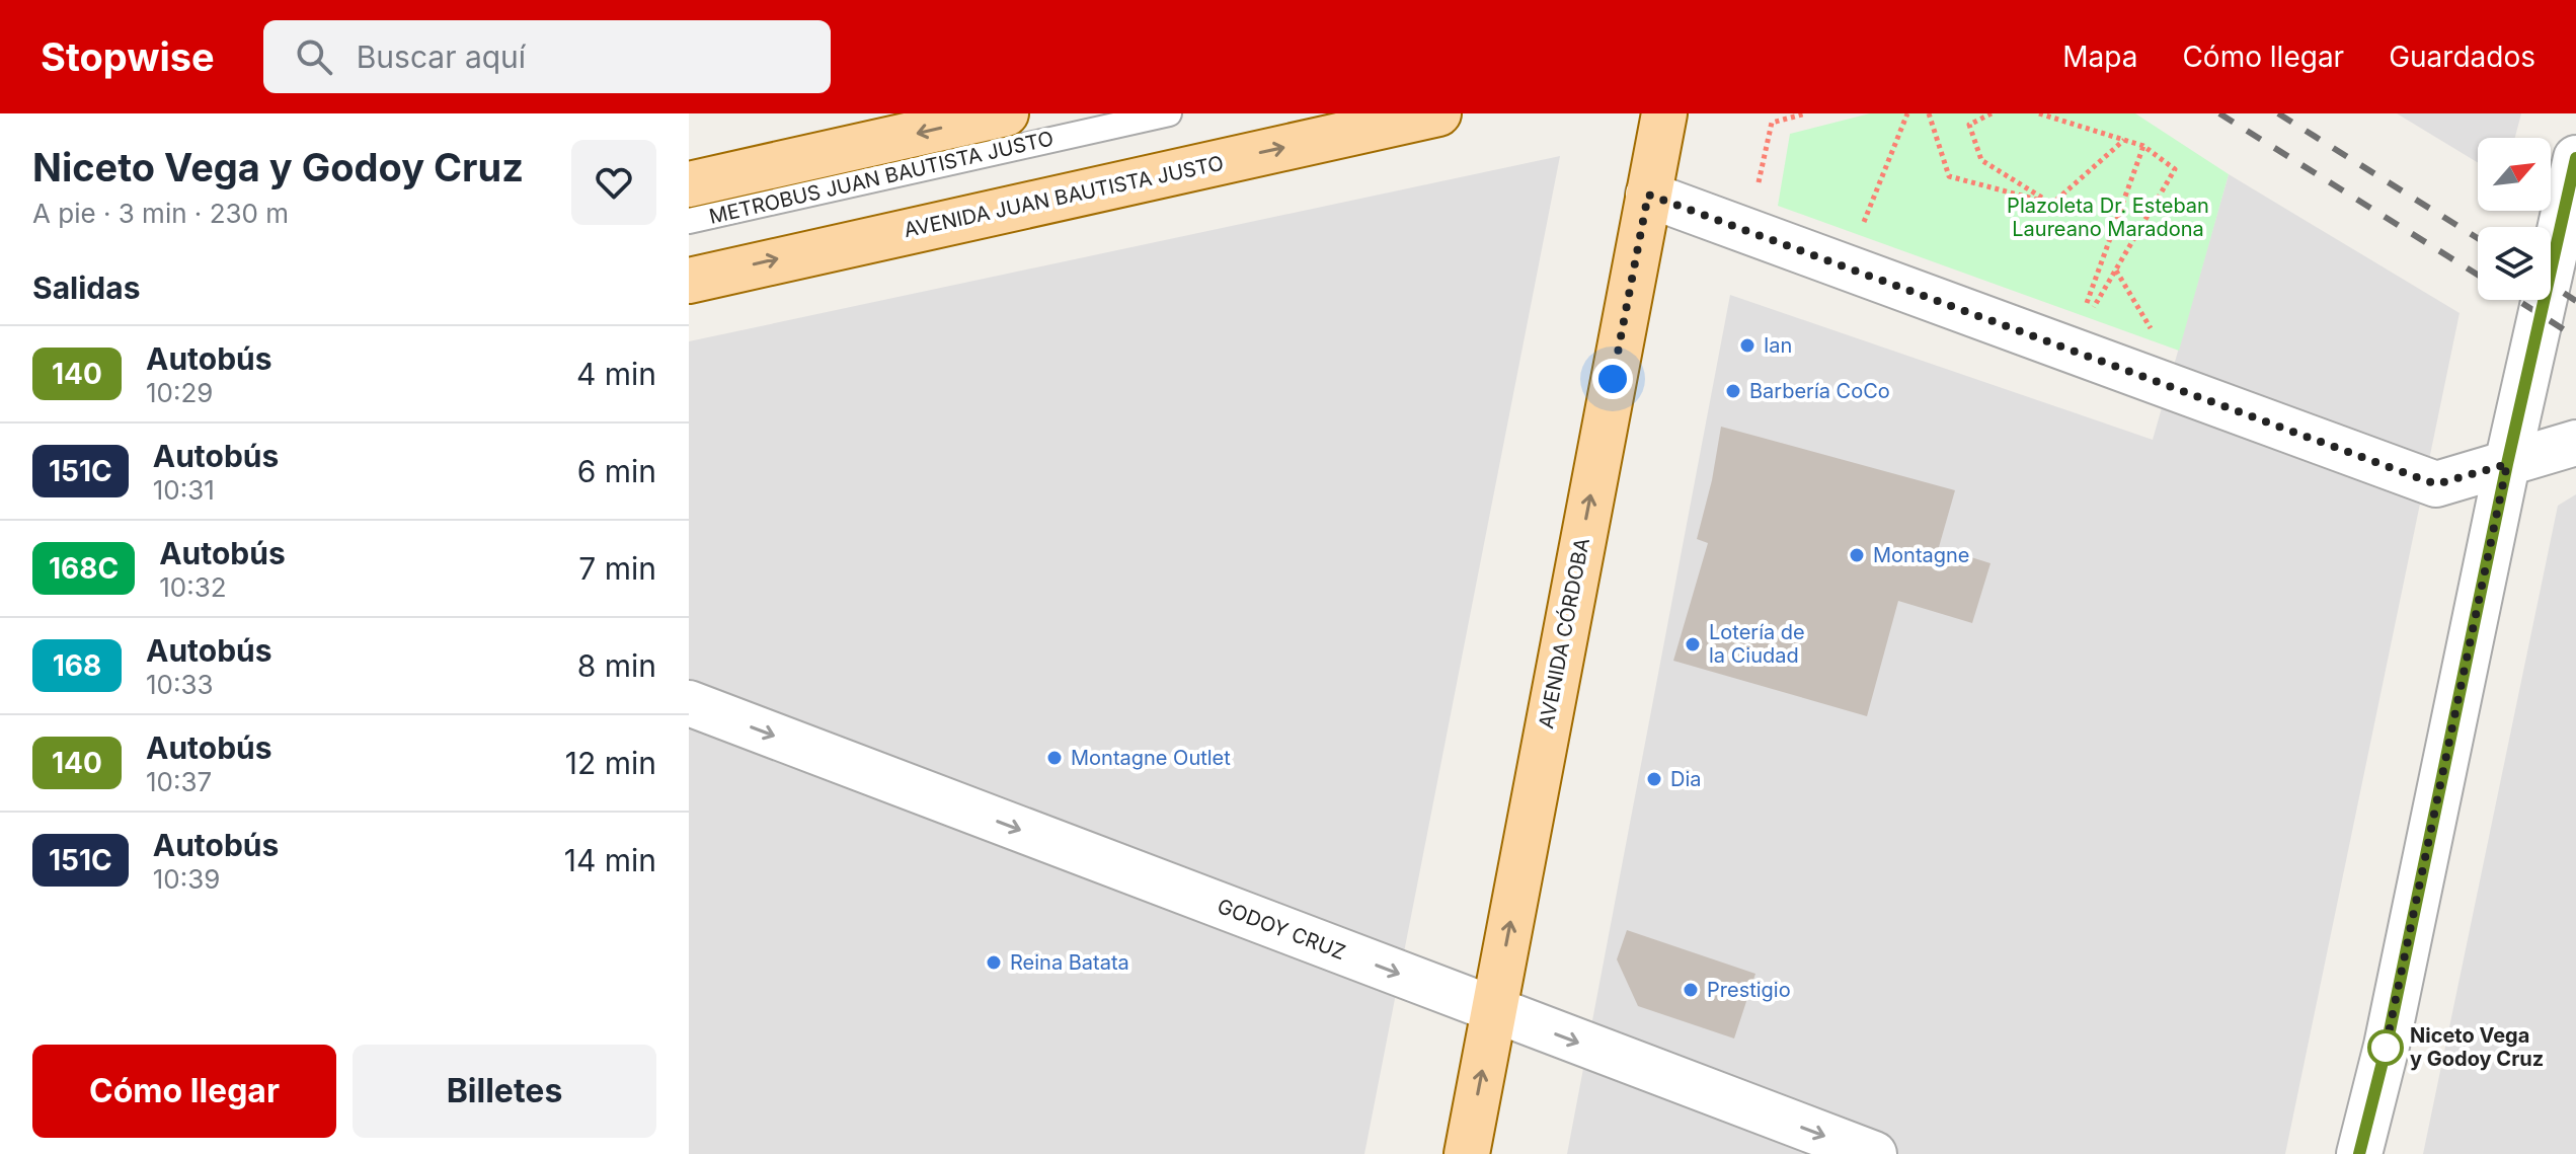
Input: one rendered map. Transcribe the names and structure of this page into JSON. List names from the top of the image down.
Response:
{
  "streets": {
    "main road": ["AVENIDA JUAN BAUTISTA JUSTO", "AVENIDA CÓRDOBA"],
    "street": ["GODOY CRUZ"],
    "lane": ["METROBUS JUAN BAUTISTA JUSTO"]
  },
  "crossings": [
    ["AVENIDA CÓRDOBA", "GODOY CRUZ"]
  ],
  "one_way": ["AVENIDA CÓRDOBA", "GODOY CRUZ"],
  "parks": ["Plazoleta Dr. Esteban Laureano Maradona"],
  "places": [
    "Ian",
    "Barbería CoCo",
    "Montagne",
    "Lotería de la Ciudad",
    "Montagne Outlet",
    "Dia",
    "Reina Batata",
    "Prestigio",
    "Niceto Vega y Godoy Cruz"
  ],
  "lines": ["bus line 140"],
  "north": "top right",
  "page": {
    "header": "Stopwise",
    "search": "Buscar aquí",
    "nav": ["Mapa", "Cómo llegar", "Guardados"],
    "heading": [
      ["Niceto Vega y Godoy Cruz", "A pie · 3 min · 230 m"],
      "Salidas"
    ],
    "list": [
      {
        "mark": "140",
        "name": "Autobús",
        "note": "10:29",
        "value": "4 min"
      },
      {
        "mark": "151C",
        "name": "Autobús",
        "note": "10:31",
        "value": "6 min"
      },
      {
        "mark": "168C",
        "name": "Autobús",
        "note": "10:32",
        "value": "7 min"
      },
      {
        "mark": "168",
        "name": "Autobús",
        "note": "10:33",
        "value": "8 min"
      },
      {
        "mark": "140",
        "name": "Autobús",
        "note": "10:37",
        "value": "12 min"
      },
      {
        "mark": "151C",
        "name": "Autobús",
        "note": "10:39",
        "value": "14 min"
      }
    ],
    "buttons": ["Cómo llegar", "Billetes"]
  }
}
